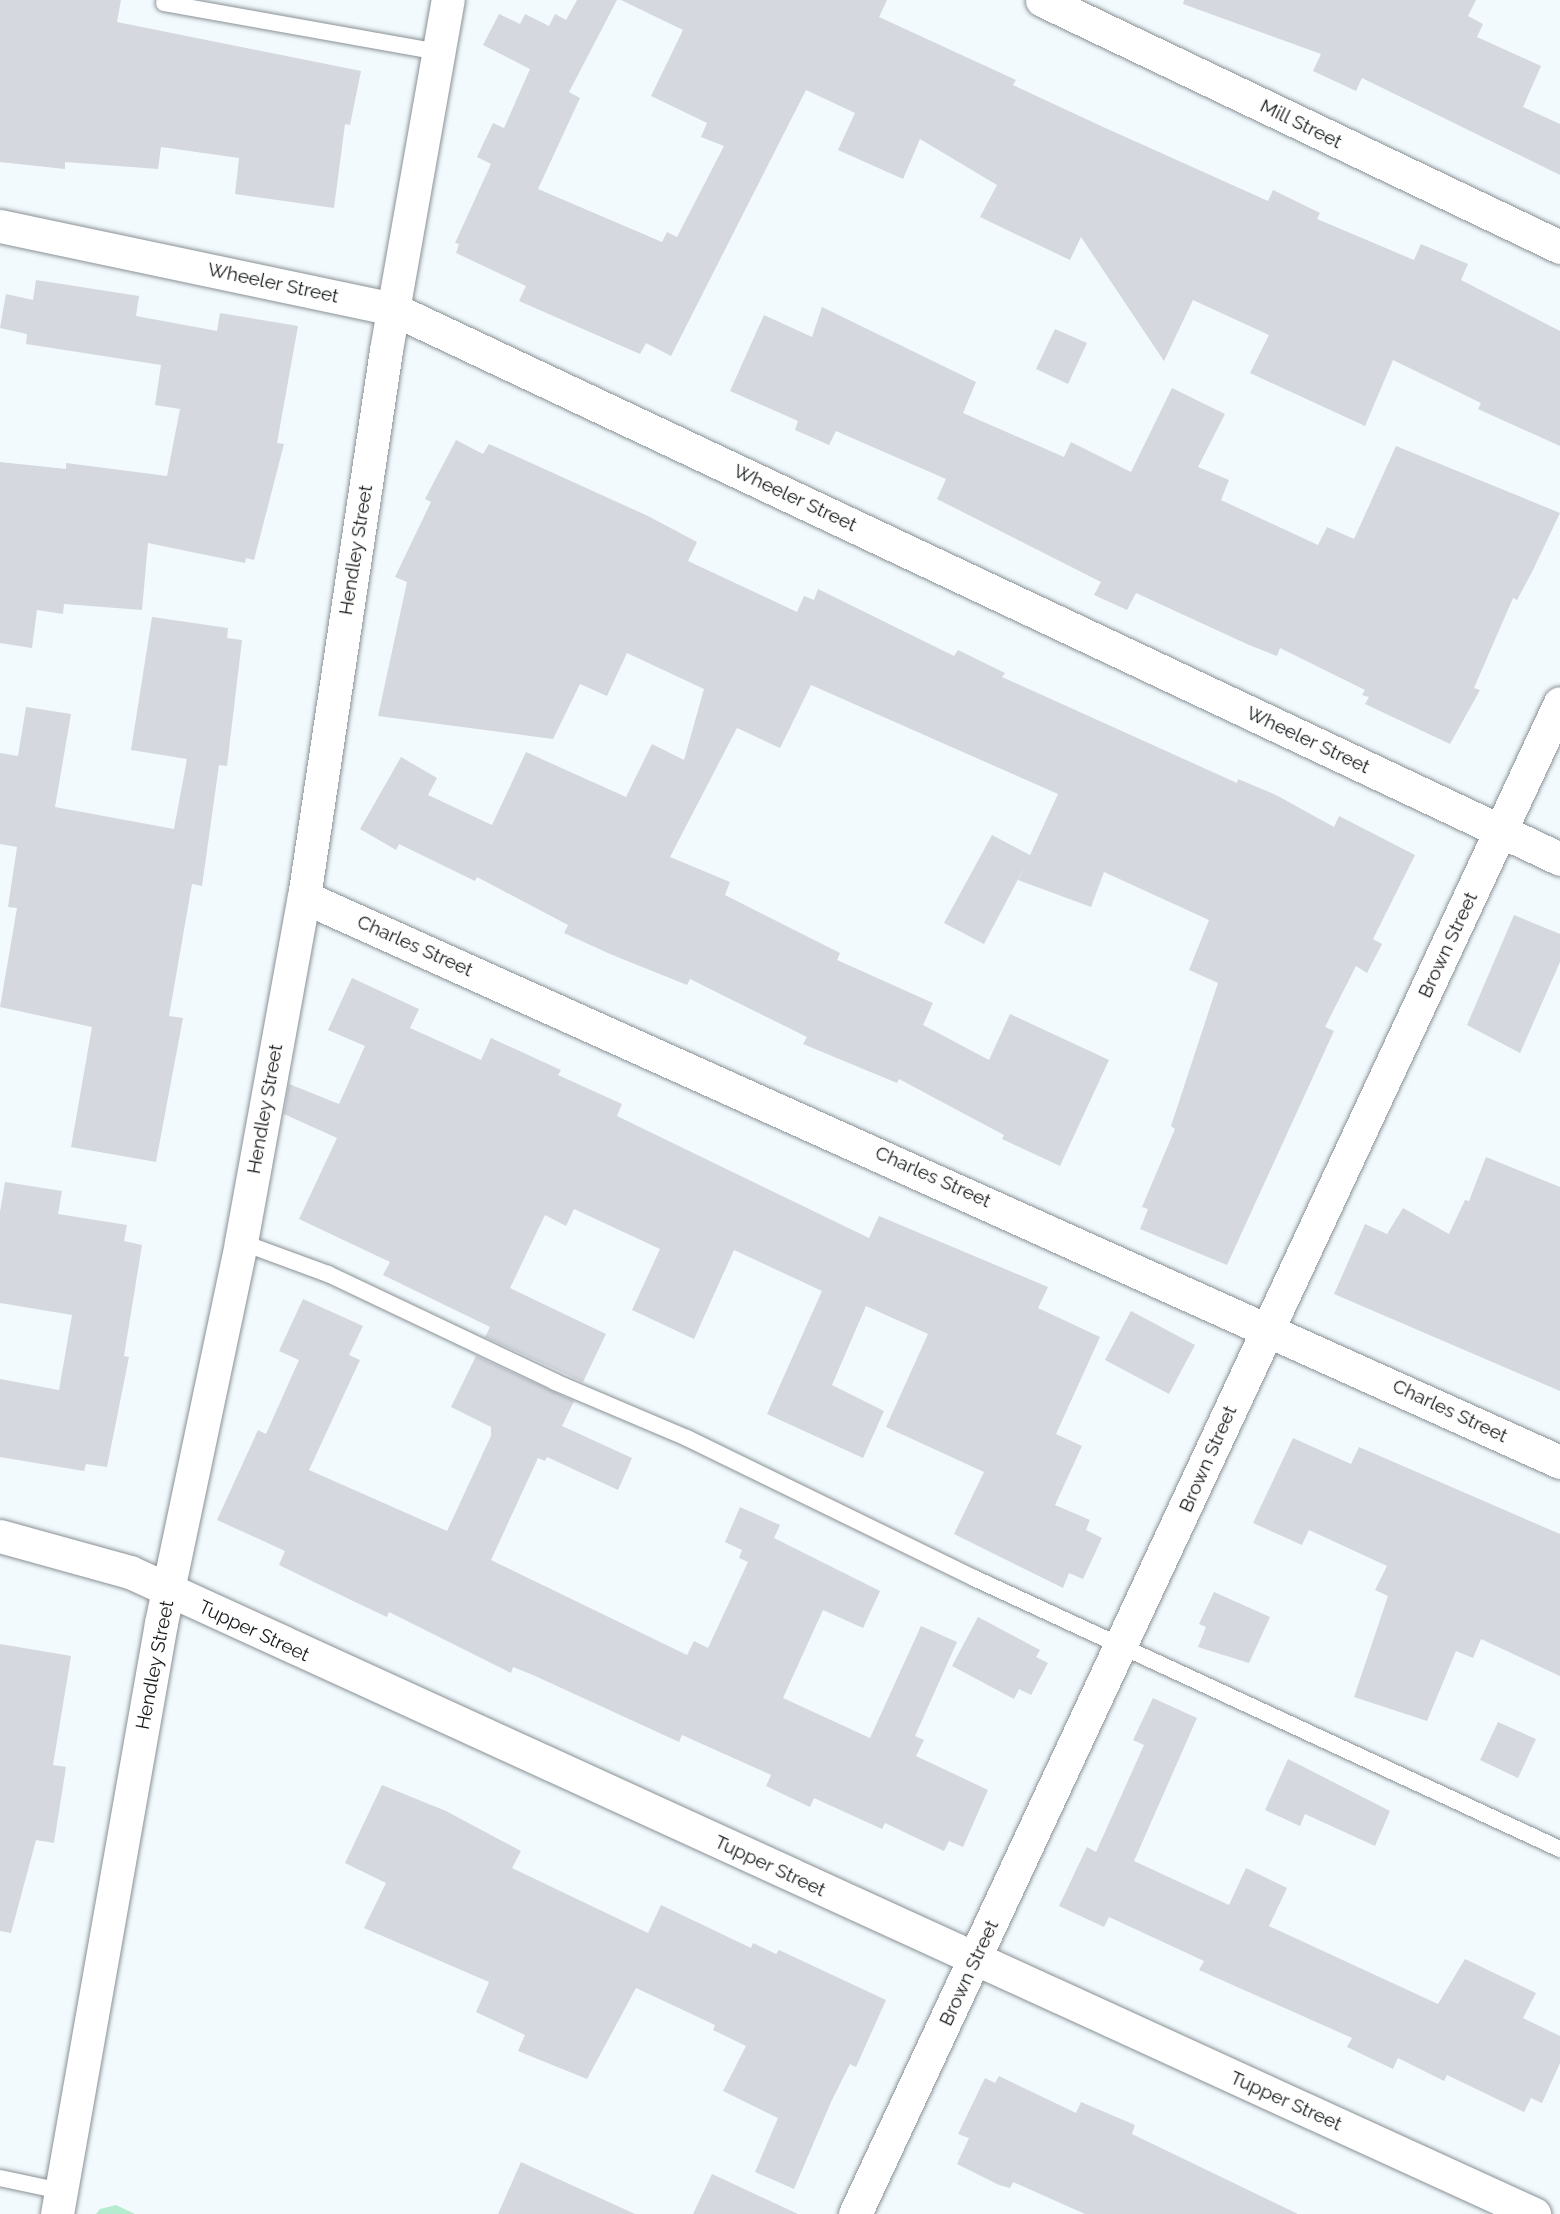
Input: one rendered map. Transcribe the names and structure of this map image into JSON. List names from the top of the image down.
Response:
{
  "streets": {
    "street": [
      "Mill Street",
      "Wheeler Street",
      "Hendley Street",
      "Brown Street",
      "Charles Street",
      "Tupper Street"
    ]
  },
  "crossings": [
    ["Wheeler Street", "Hendley Street"],
    ["Wheeler Street", "Brown Street"],
    ["Hendley Street", "Charles Street"],
    ["Hendley Street", "Tupper Street"],
    ["Brown Street", "Charles Street"],
    ["Brown Street", "Tupper Street"]
  ]
}
